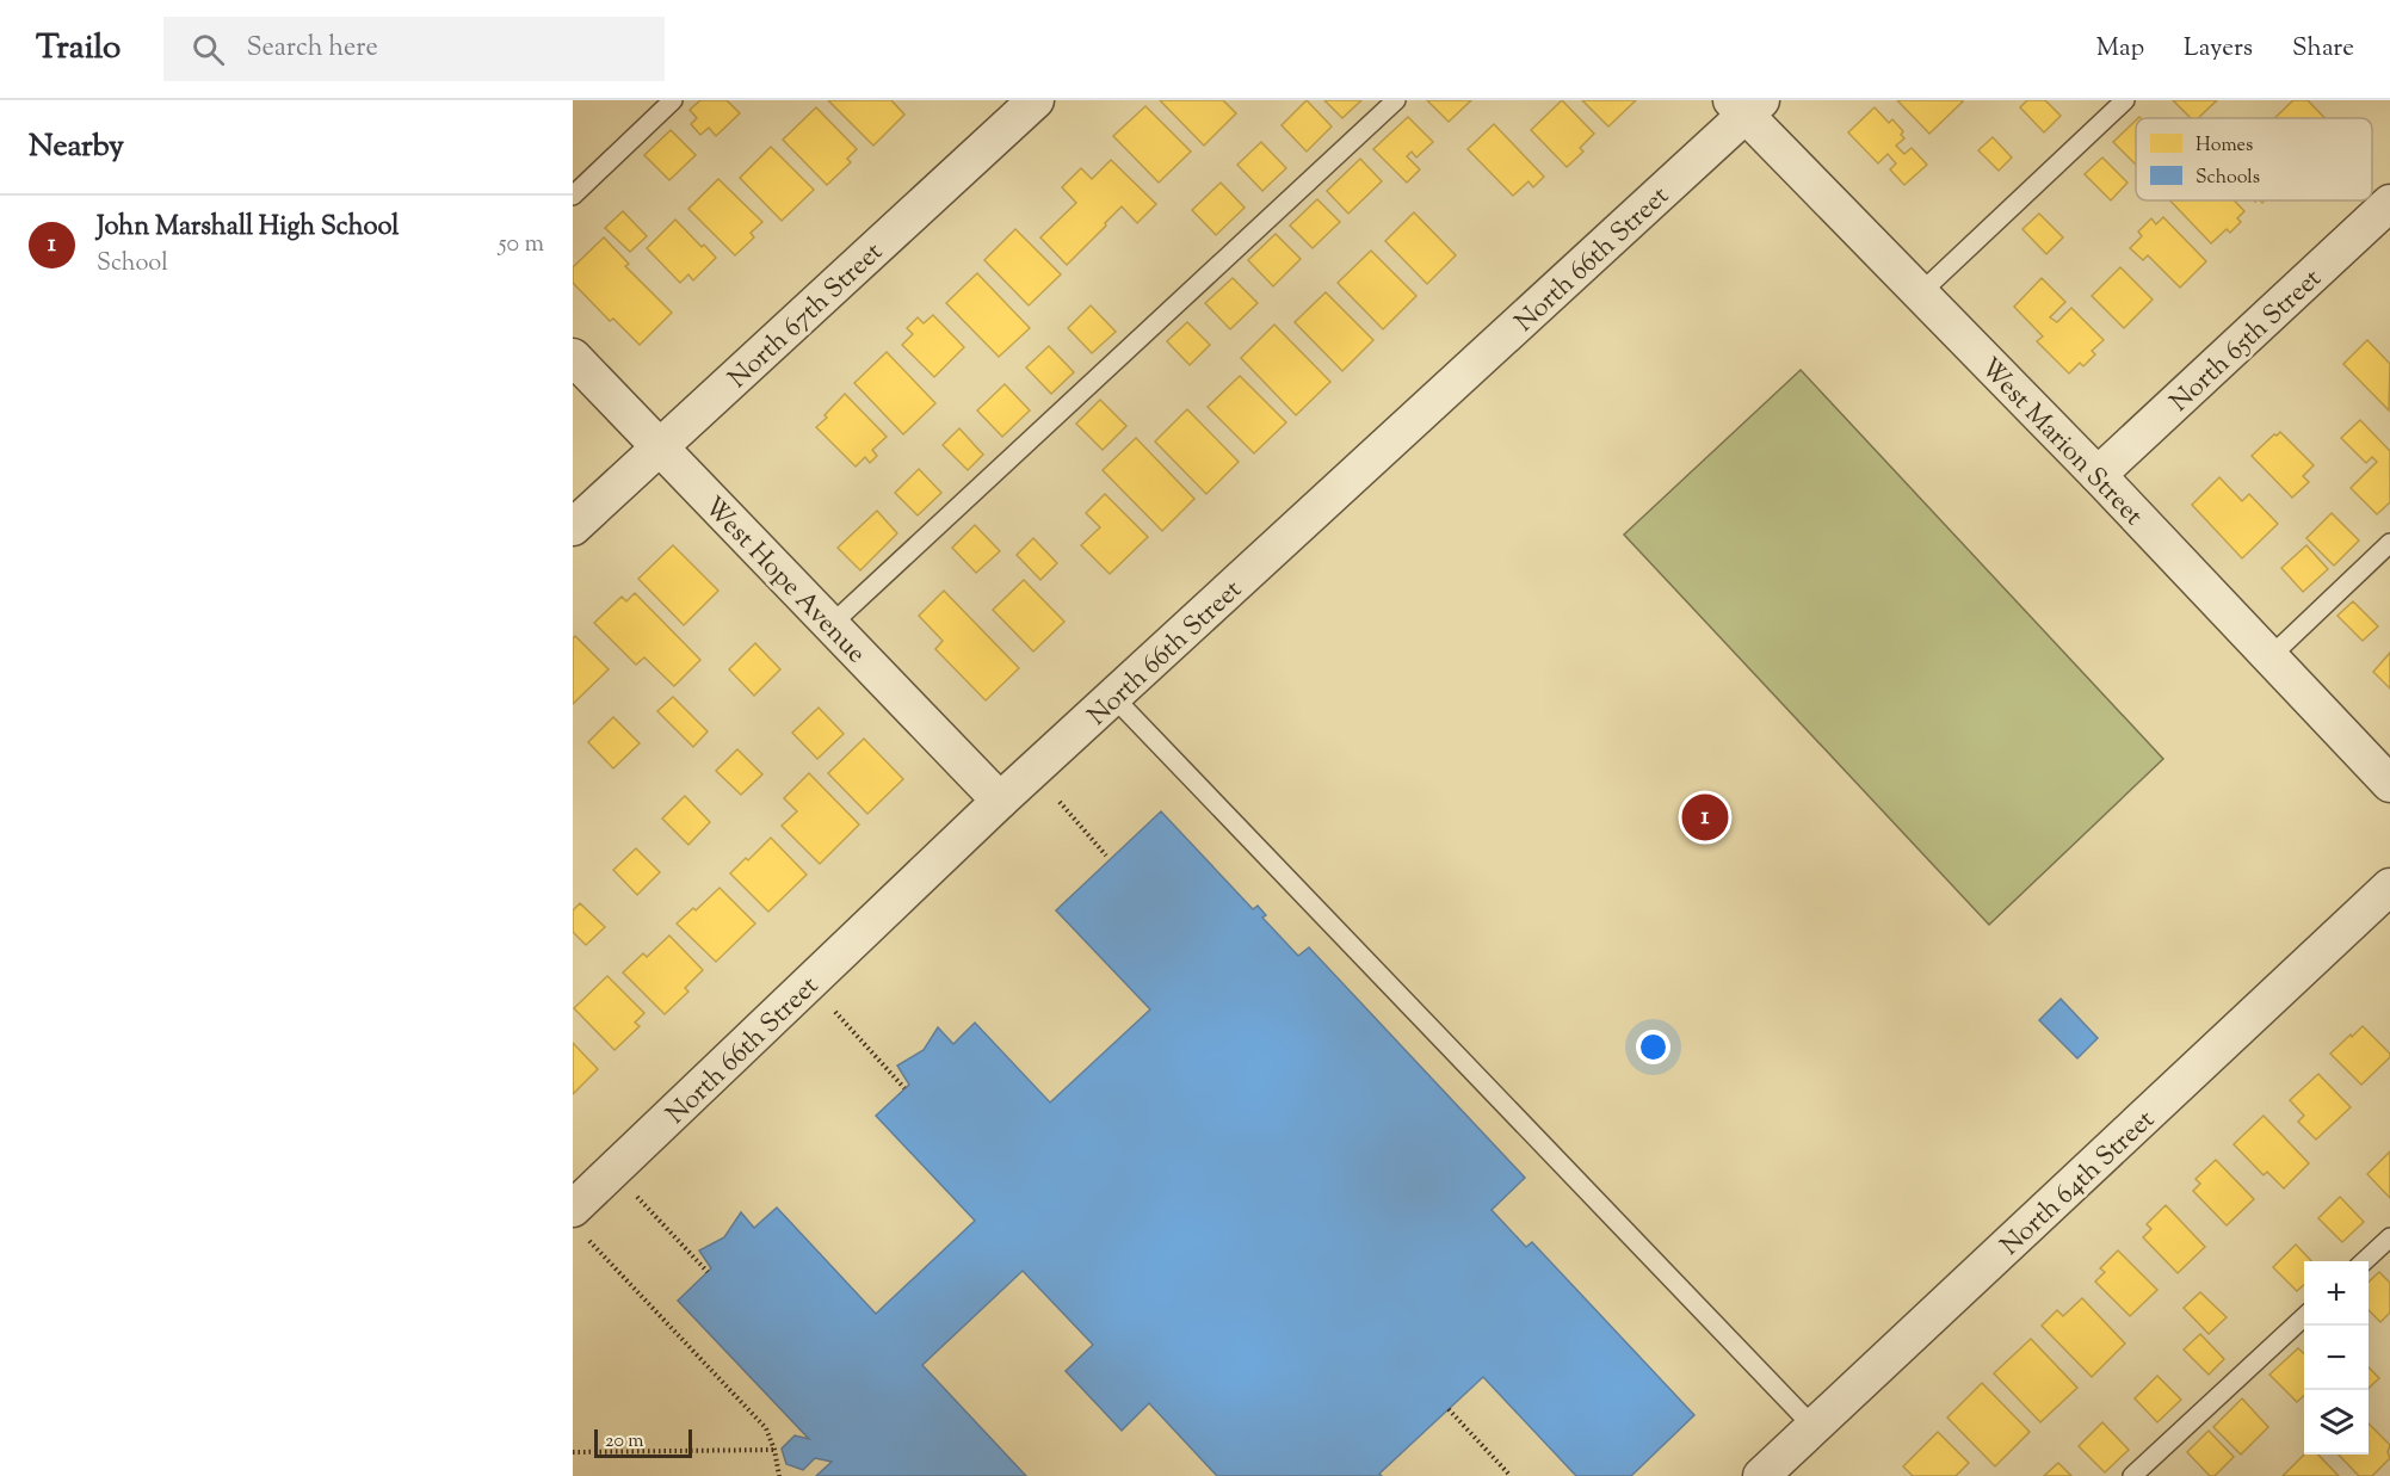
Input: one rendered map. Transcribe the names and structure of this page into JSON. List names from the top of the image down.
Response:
{
  "streets": {
    "street": [
      "North 66th Street",
      "North 67th Street",
      "North 65th Street",
      "West Marion Street",
      "West Hope Avenue",
      "North 64th Street"
    ]
  },
  "crossings": [
    ["North 66th Street", "West Marion Street"],
    ["North 66th Street", "West Hope Avenue"],
    ["North 67th Street", "West Hope Avenue"],
    ["North 65th Street", "West Marion Street"]
  ],
  "legend": ["Homes", "Schools"],
  "scale_bar": "20 m",
  "page": {
    "header": "Trailo",
    "search": "Search here",
    "nav": ["Map", "Layers", "Share"],
    "heading": "Nearby",
    "list": [
      {
        "mark": "1",
        "name": "John Marshall High School",
        "note": "School",
        "value": "50 m"
      }
    ],
    "pins": "1",
    "map_buttons": ["+", "−"],
    "scale": "20 m"
  }
}
